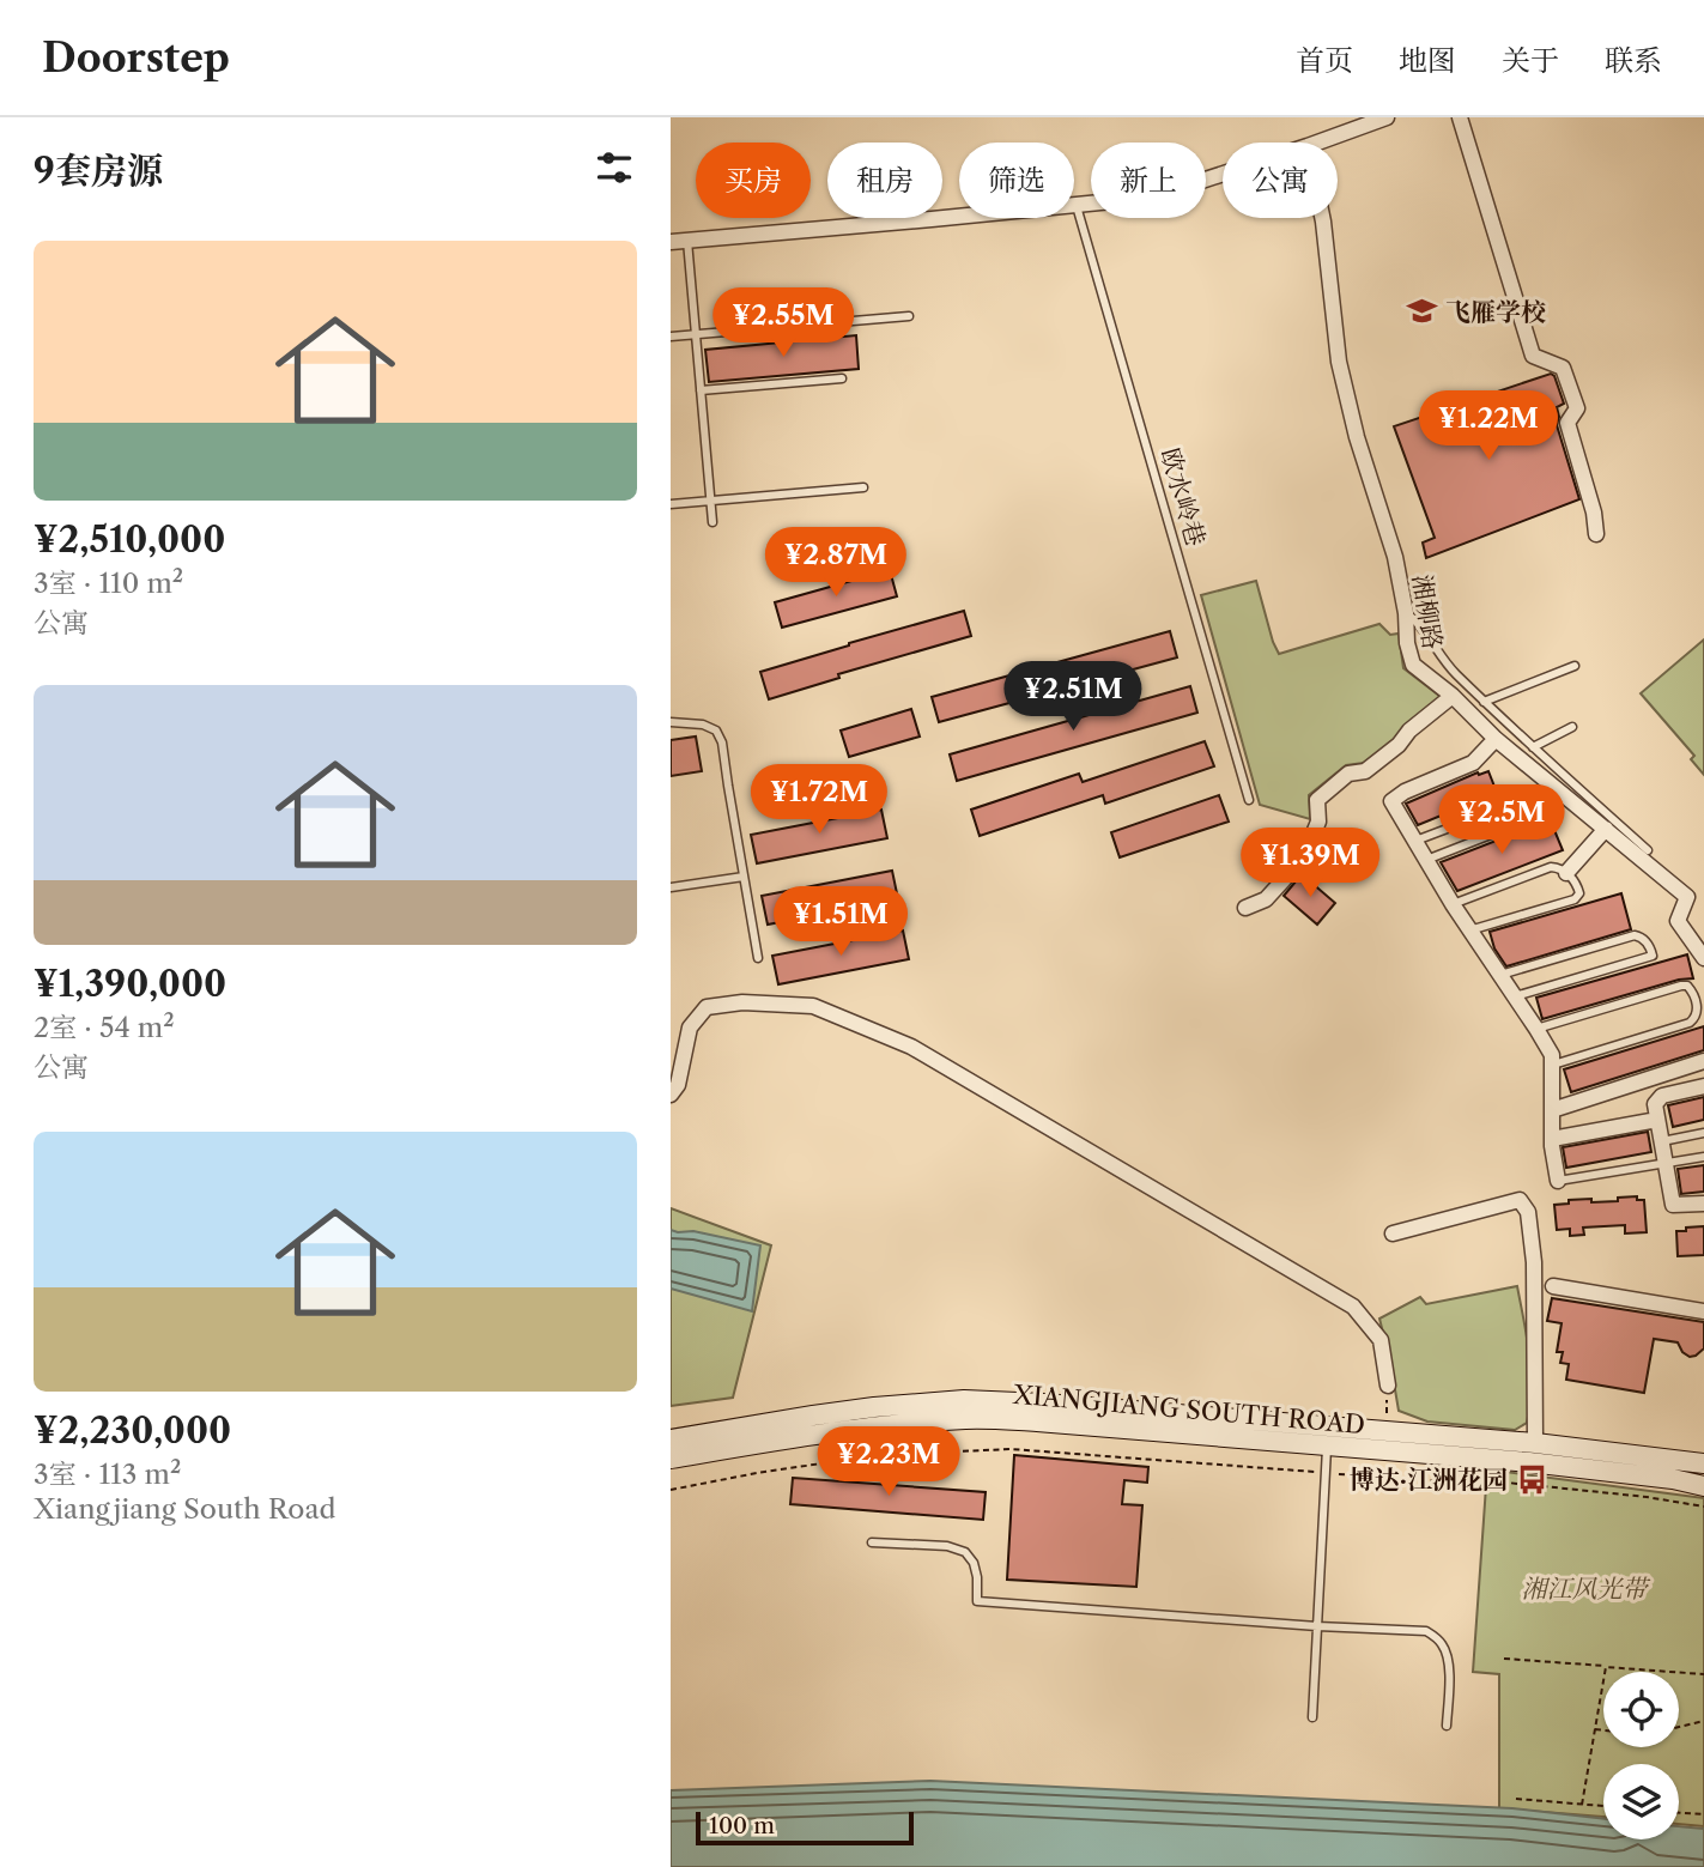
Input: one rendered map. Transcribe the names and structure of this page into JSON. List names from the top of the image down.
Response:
{
  "streets": {
    "main road": ["XIANGJIANG SOUTH ROAD"],
    "street": ["湘柳路"],
    "lane": ["欧水岭巷"]
  },
  "parks": ["湘江风光带"],
  "places": {
    "school or university": ["飞雁学校"],
    "bus stop": ["博达·江洲花园"]
  },
  "scale_bar": "100 m",
  "page": {
    "header": "Doorstep",
    "nav": [
      "首页",
      "地图",
      "关于",
      "联系"
    ],
    "heading": "9套房源",
    "chip": [
      "买房",
      "租房",
      "筛选",
      "新上",
      "公寓"
    ],
    "list": [
      {
        "name": "¥2,510,000",
        "note": "3室 · 110 m² · 公寓"
      },
      {
        "name": "¥1,390,000",
        "note": "2室 · 54 m² · 公寓"
      },
      {
        "name": "¥2,230,000",
        "note": "3室 · 113 m² · Xiangjiang South Road"
      }
    ],
    "price": [
      "¥2.55M",
      "¥1.22M",
      "¥2.87M",
      "¥2.51M",
      "¥1.72M",
      "¥2.5M",
      "¥1.39M",
      "¥1.51M",
      "¥2.23M"
    ],
    "scale": "100 m"
  }
}
